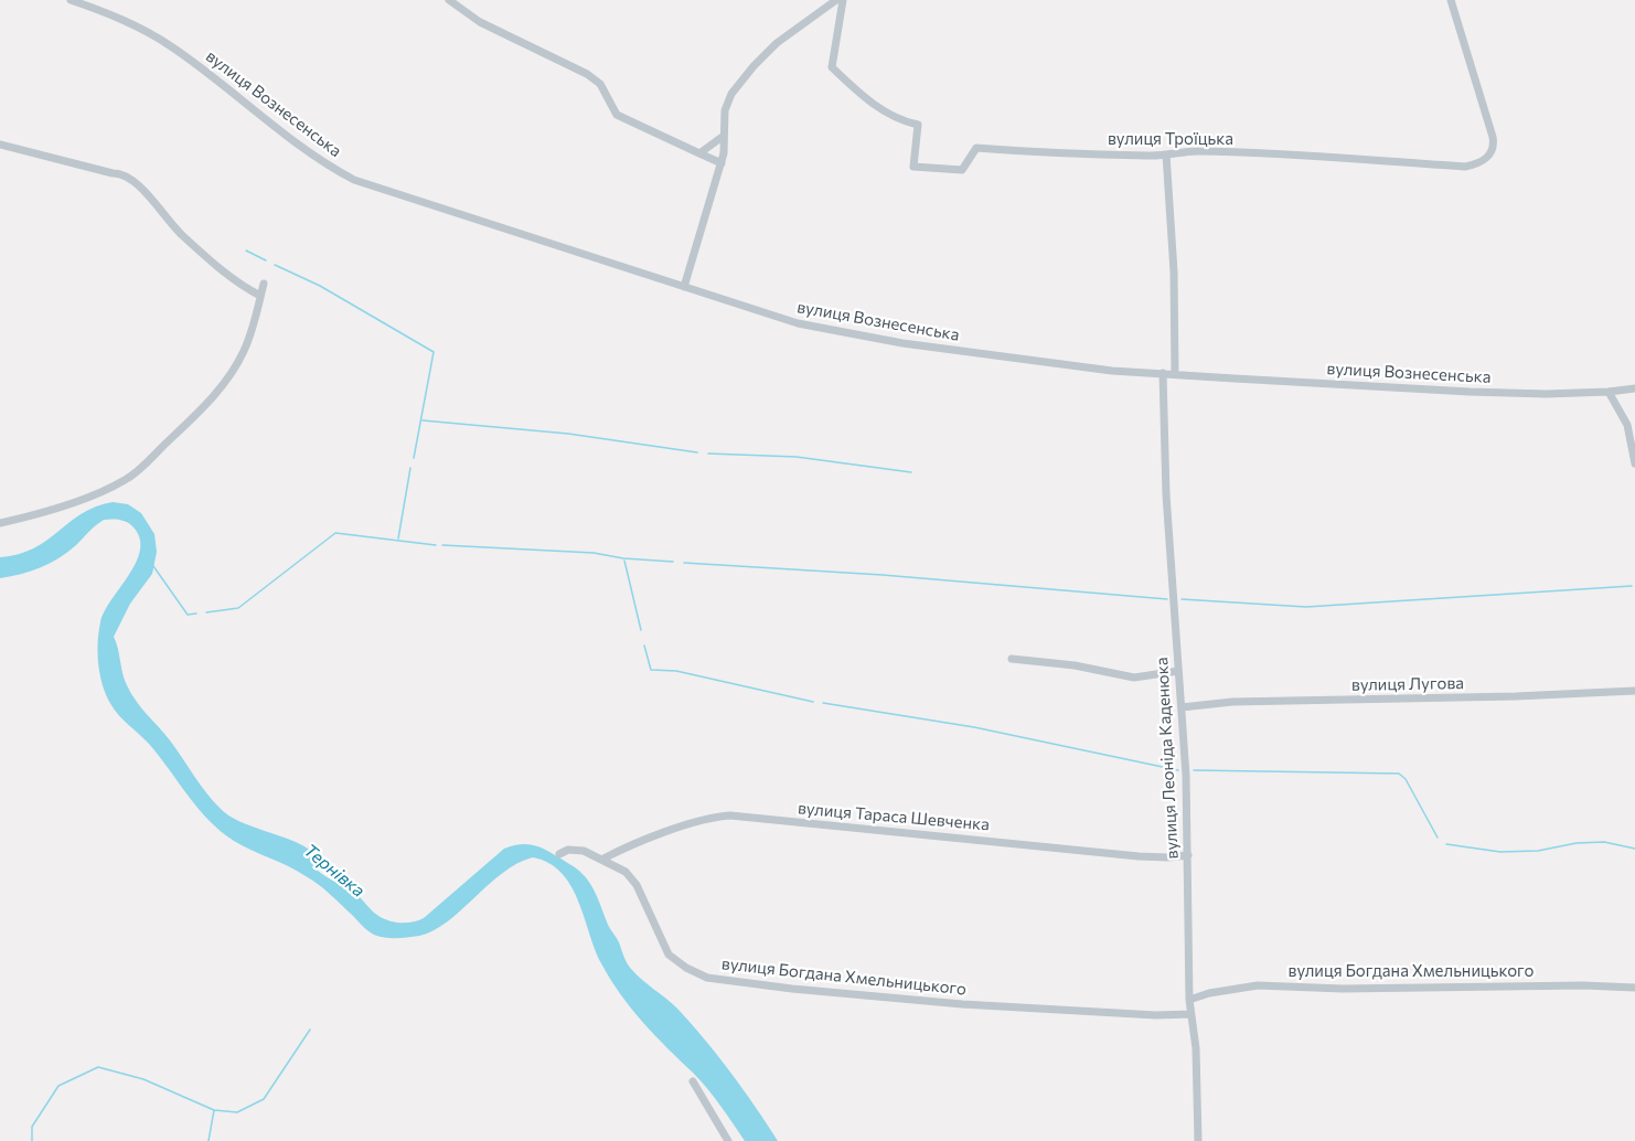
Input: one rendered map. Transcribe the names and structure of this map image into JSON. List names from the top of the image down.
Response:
{
  "streets": {
    "street": [
      "вулиця Вознесенська",
      "вулиця Троїцька",
      "вулиця Лугова",
      "вулиця Леоніда Каденюка",
      "вулиця Тараса Шевченка",
      "вулиця Богдана Хмельницького"
    ]
  },
  "crossings": [
    ["вулиця Вознесенська", "вулиця Леоніда Каденюка"],
    ["вулиця Лугова", "вулиця Леоніда Каденюка"],
    ["вулиця Леоніда Каденюка", "вулиця Тараса Шевченка"],
    ["вулиця Леоніда Каденюка", "вулиця Богдана Хмельницького"],
    ["вулиця Тараса Шевченка", "вулиця Богдана Хмельницького"]
  ],
  "water": ["Тернівка"]
}
